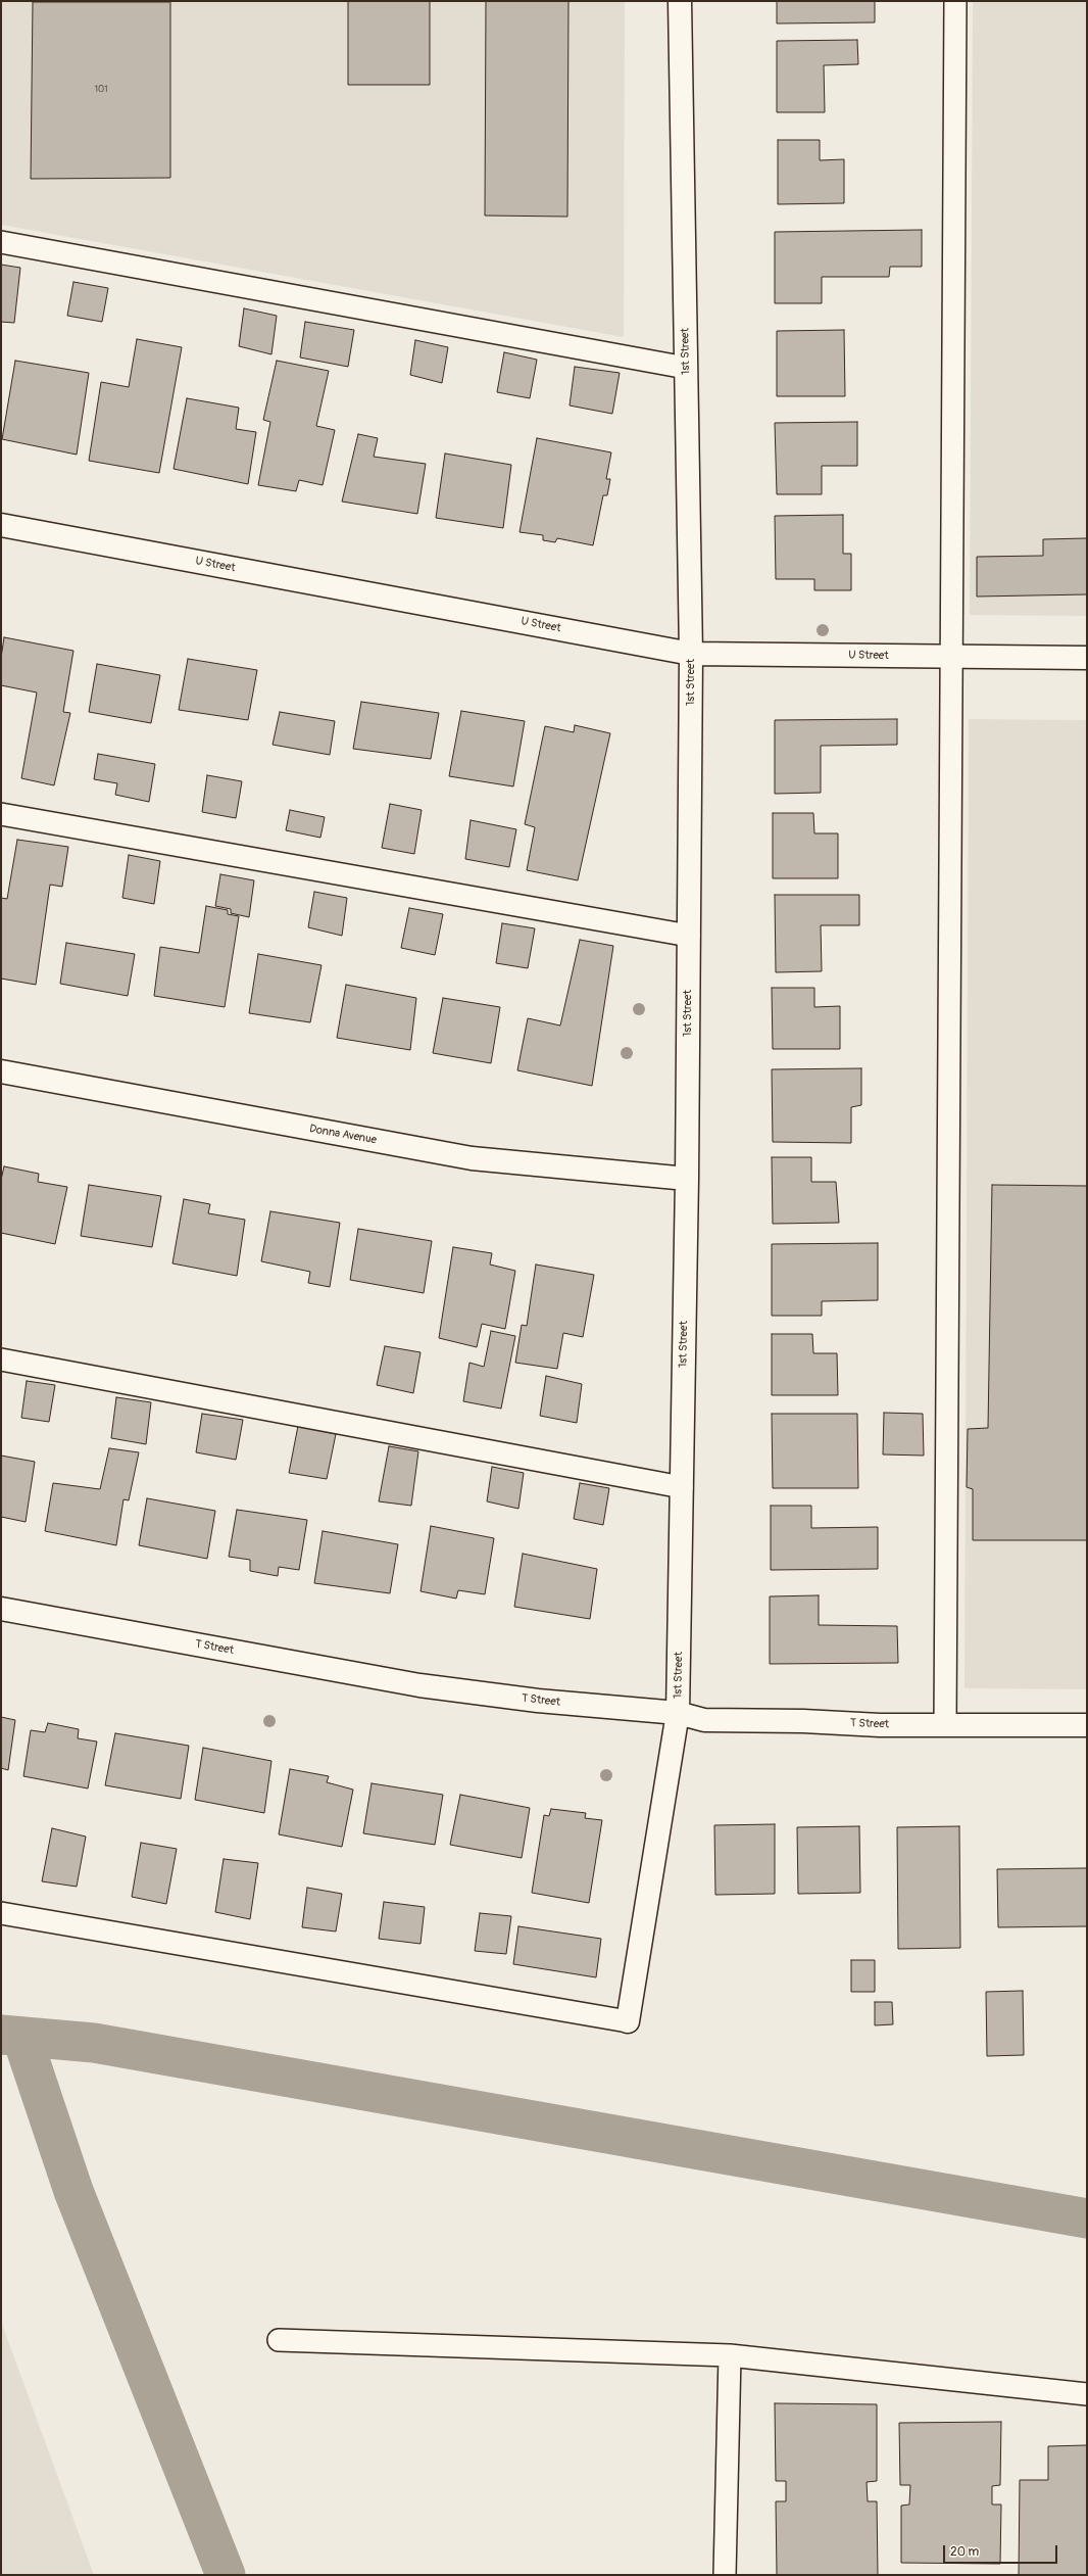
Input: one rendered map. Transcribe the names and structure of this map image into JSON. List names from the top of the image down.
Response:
{
  "streets": {
    "street": [
      "1st Street",
      "U Street",
      "Donna Avenue",
      "T Street"
    ]
  },
  "crossings": [
    ["1st Street", "U Street"],
    ["1st Street", "Donna Avenue"],
    ["1st Street", "T Street"]
  ],
  "house_numbers": ["101"],
  "scale_bar": "20 m"
}
